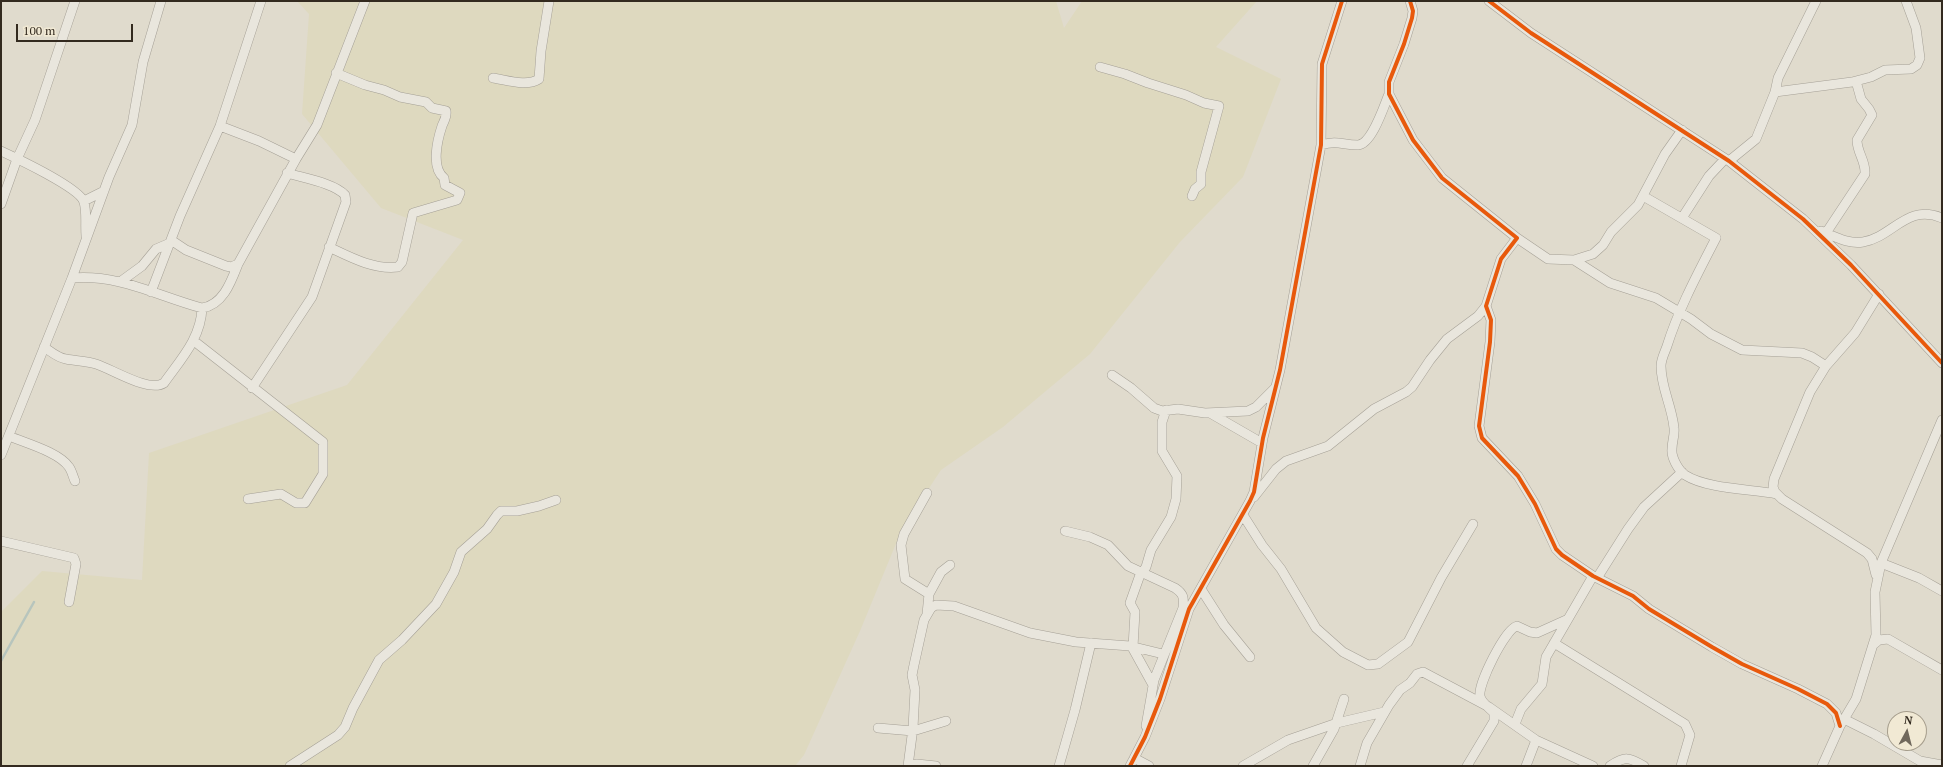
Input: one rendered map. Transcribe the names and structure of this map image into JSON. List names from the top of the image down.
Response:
{
  "scale_bar": "100 m",
  "north": "top"
}
